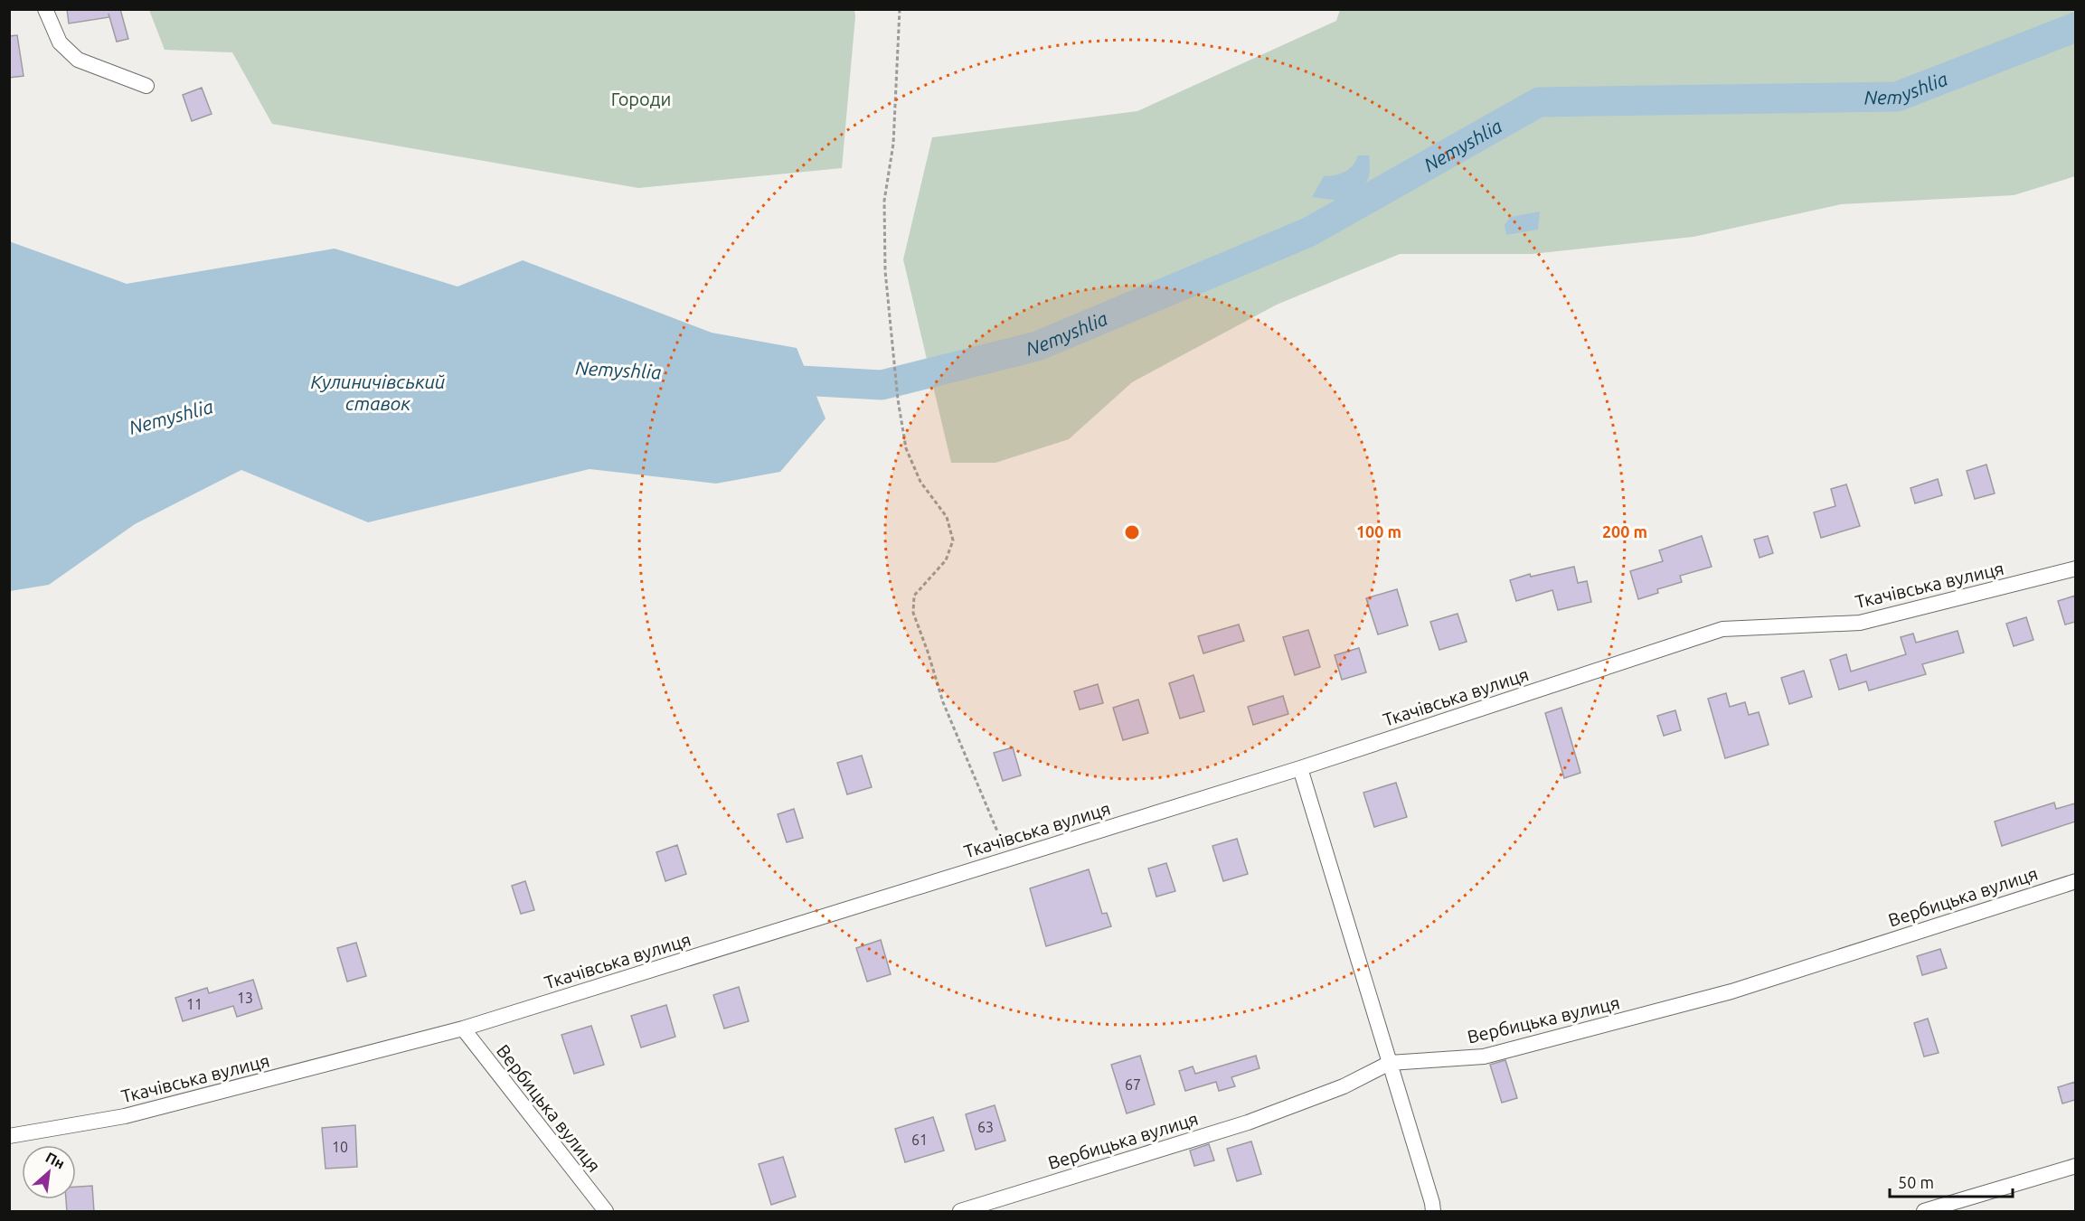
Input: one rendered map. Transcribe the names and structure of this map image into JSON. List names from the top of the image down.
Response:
{
  "streets": {
    "street": ["Ткачівська вулиця", "Вербицька вулиця"]
  },
  "crossings": [
    ["Ткачівська вулиця", "Вербицька вулиця"]
  ],
  "water": ["Nemyshlia", "Кулиничівський ставок"],
  "parks": ["Городи"],
  "house_numbers": [
    "13",
    "11",
    "67",
    "63",
    "61",
    "10"
  ],
  "scale_bar": "50 m",
  "north": "top right",
  "rings": ["100 m", "200 m"]
}
